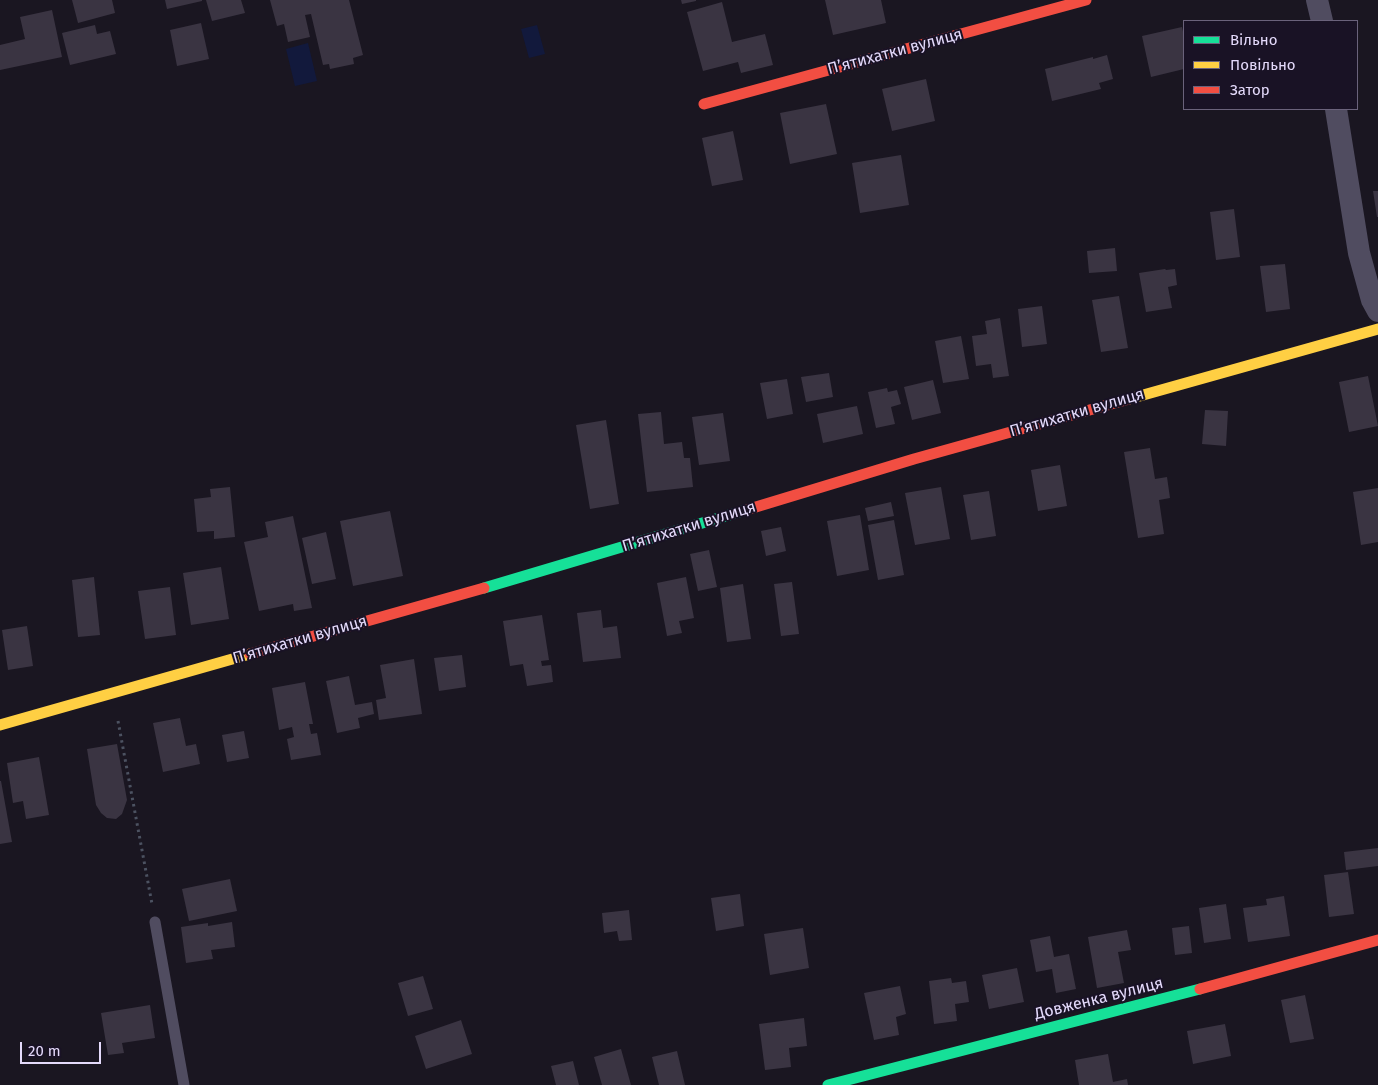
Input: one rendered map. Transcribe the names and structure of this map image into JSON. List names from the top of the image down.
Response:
{
  "streets": {
    "street": ["Пʼятихатки вулиця", "Довженка вулиця"]
  },
  "legend": ["Вільно", "Повільно", "Затор"],
  "scale_bar": "20 m"
}
